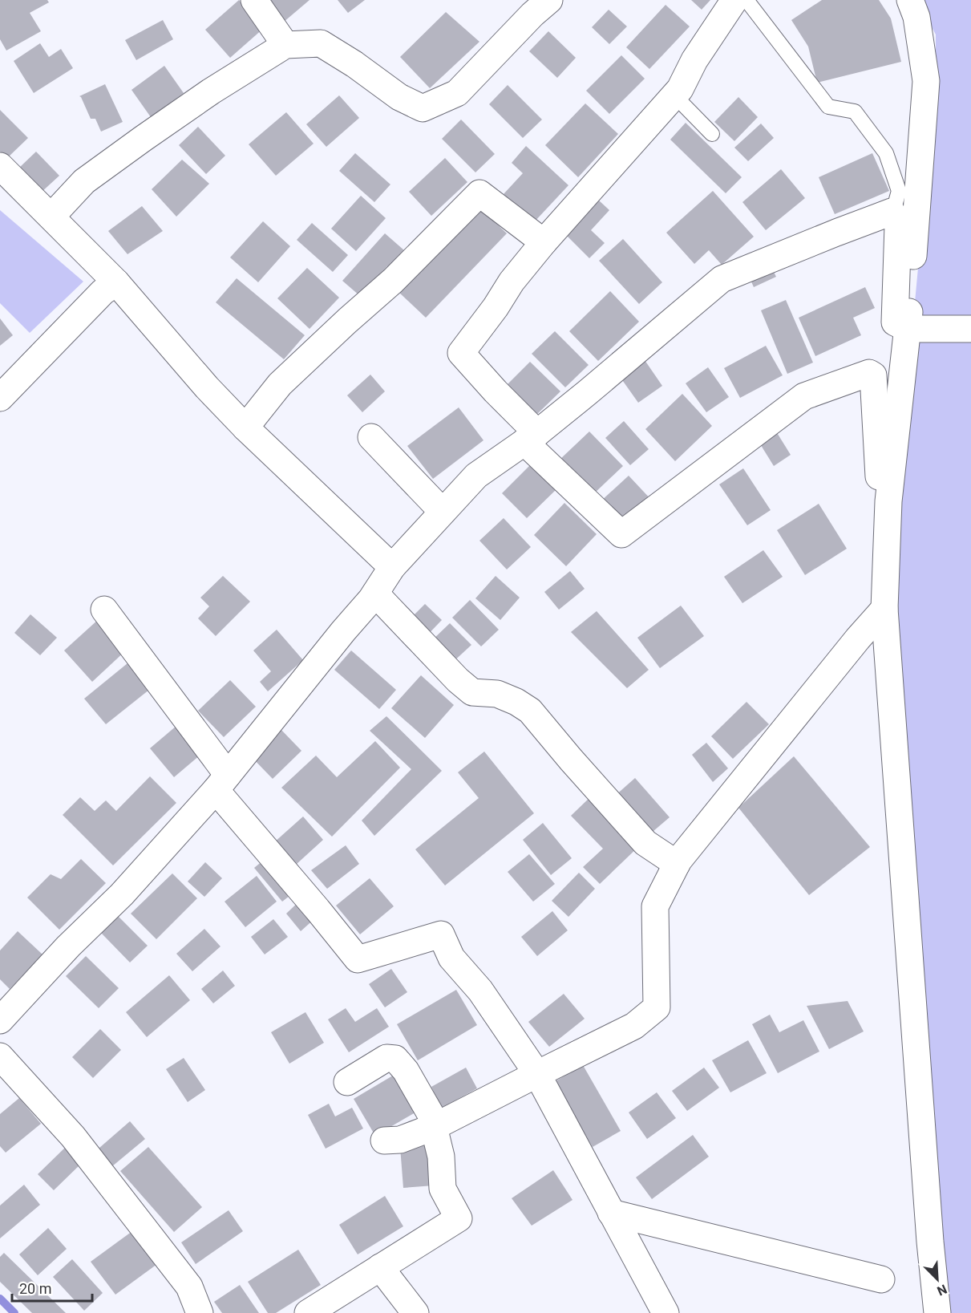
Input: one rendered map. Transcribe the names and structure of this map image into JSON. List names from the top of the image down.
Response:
{
  "scale_bar": "20 m",
  "north": "bottom right"
}
